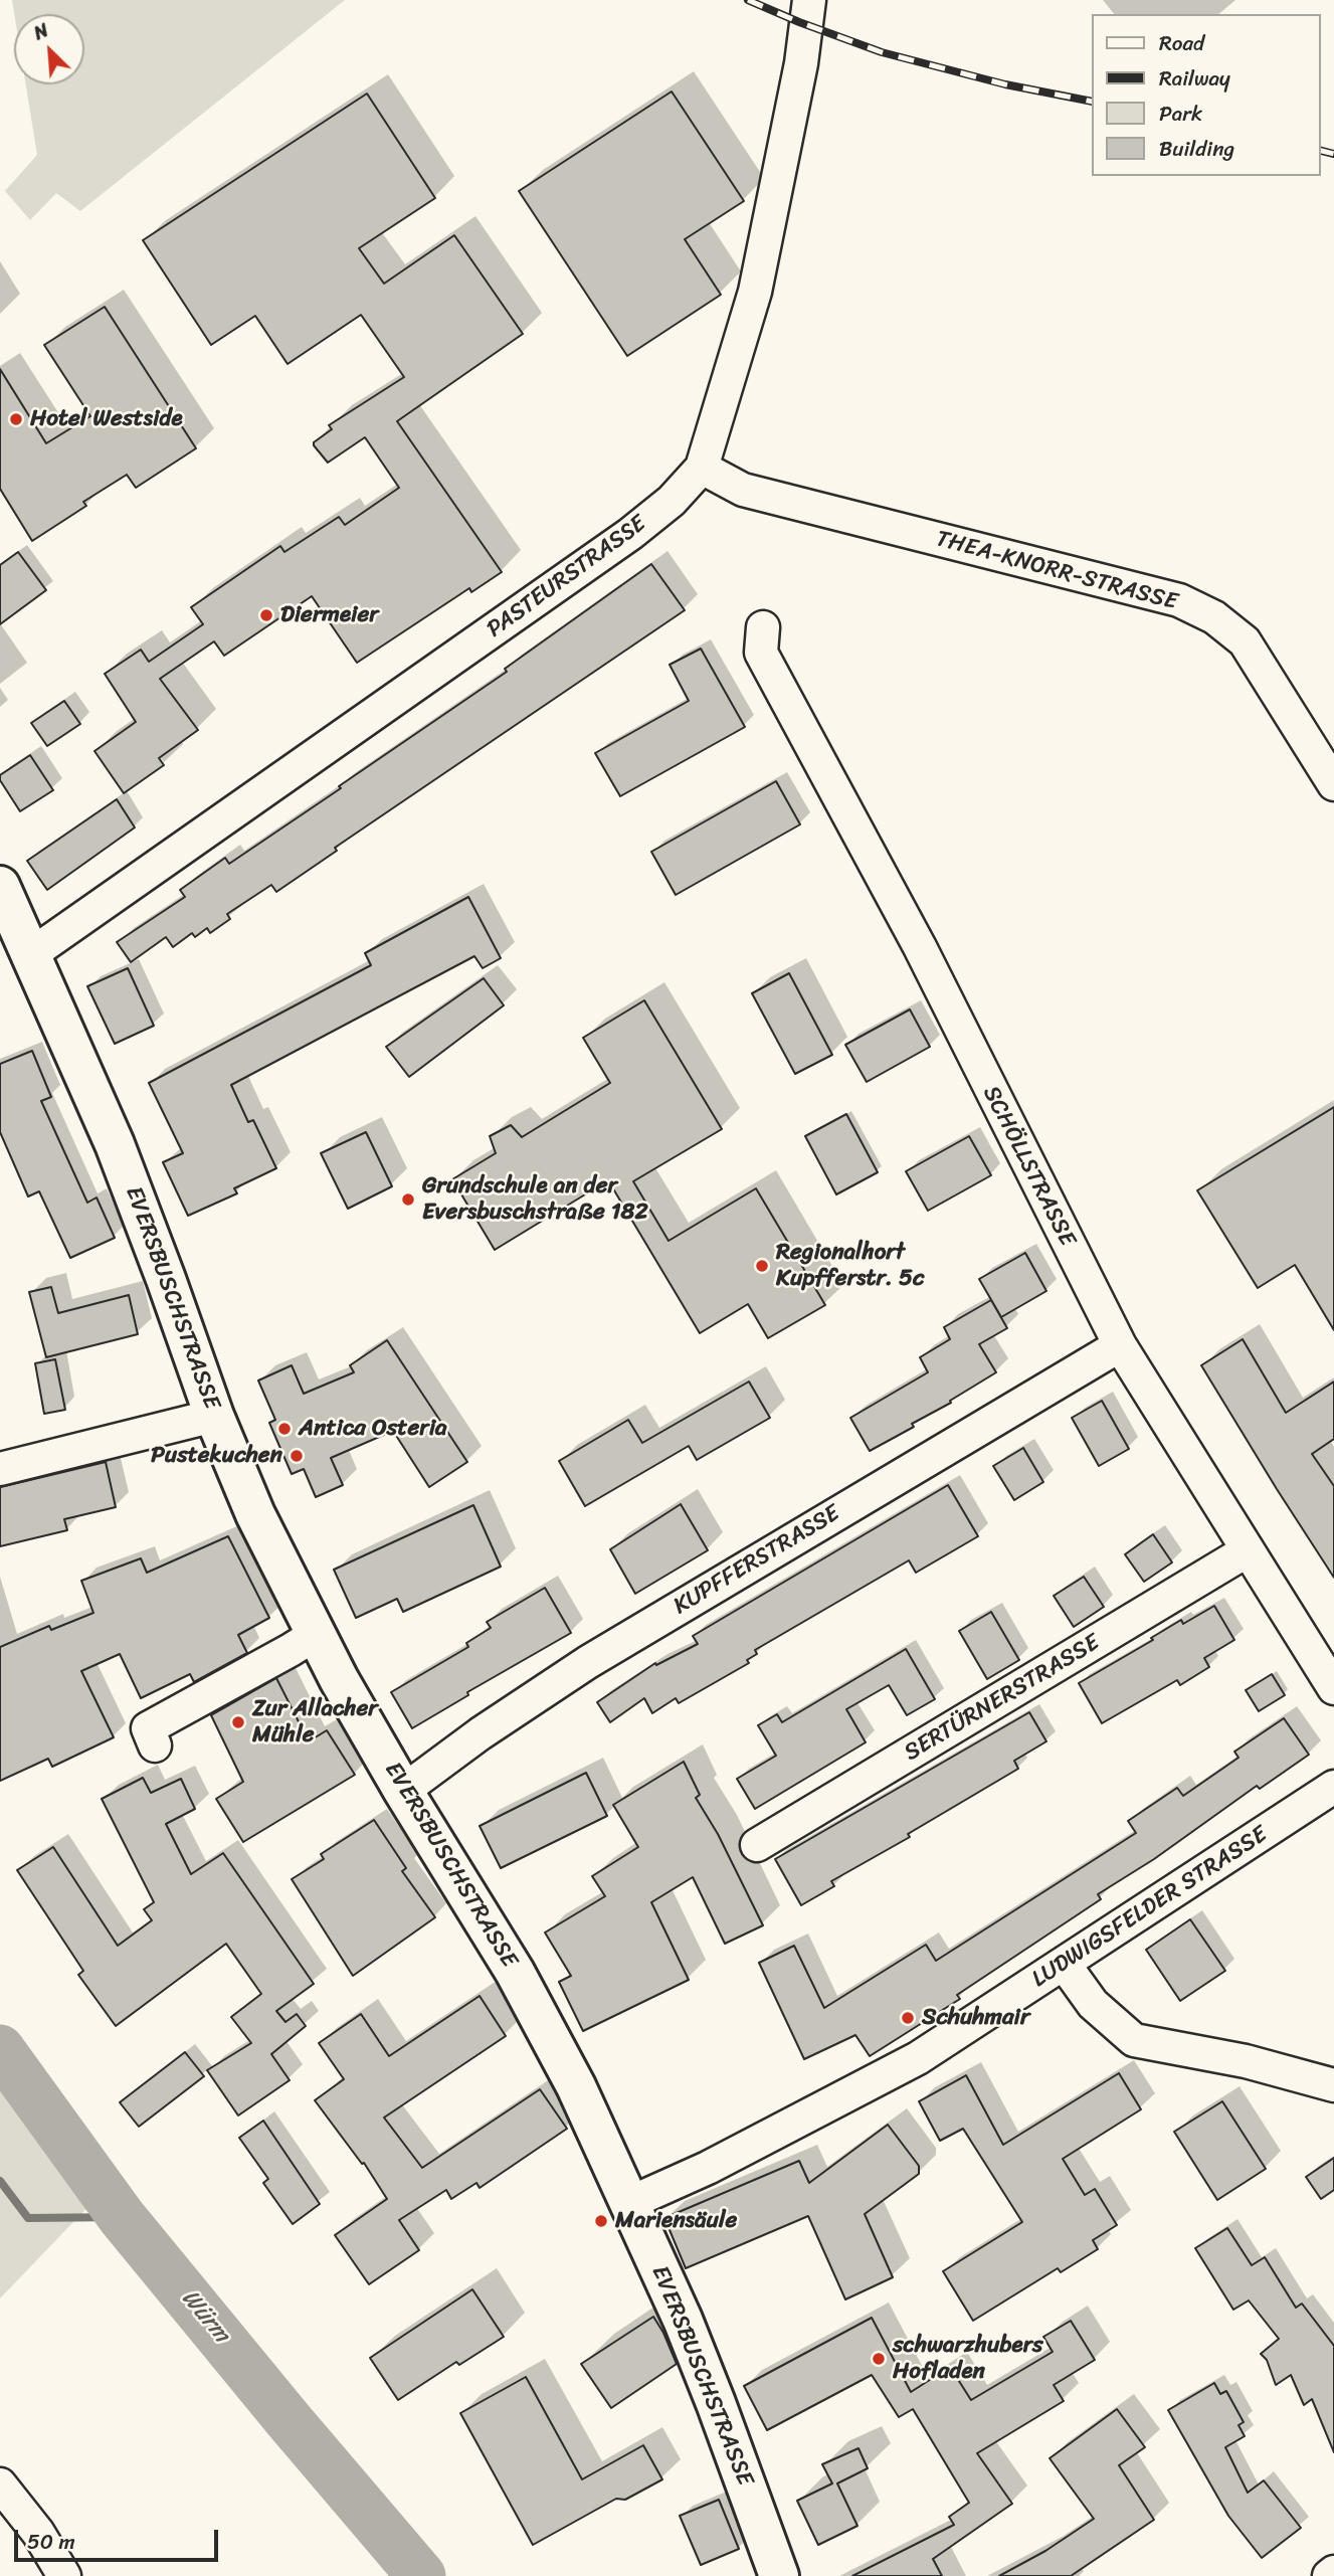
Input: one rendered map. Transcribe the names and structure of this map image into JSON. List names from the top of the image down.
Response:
{
  "streets": {
    "main road": ["EVERSBUSCHSTRASSE"],
    "street": [
      "THEA-KNORR-STRASSE",
      "PASTEURSTRASSE",
      "SCHÖLLSTRASSE",
      "KUPFFERSTRASSE",
      "SERTÜRNERSTRASSE",
      "LUDWIGSFELDER STRASSE"
    ]
  },
  "crossings": [
    ["THEA-KNORR-STRASSE", "PASTEURSTRASSE"],
    ["PASTEURSTRASSE", "EVERSBUSCHSTRASSE"],
    ["SCHÖLLSTRASSE", "KUPFFERSTRASSE"],
    ["SCHÖLLSTRASSE", "SERTÜRNERSTRASSE"],
    ["EVERSBUSCHSTRASSE", "KUPFFERSTRASSE"],
    ["EVERSBUSCHSTRASSE", "LUDWIGSFELDER STRASSE"]
  ],
  "water": ["Würm"],
  "places": [
    "Hotel Westside",
    "Diermeier",
    "Grundschule an der Eversbuschstraße 182",
    "Regionalhort Kupfferstr. 5c",
    "Antica Osteria",
    "Pustekuchen",
    "Zur Allacher Mühle",
    "Schuhmair",
    "Mariensäule",
    "schwarzhubers Hofladen"
  ],
  "legend": [
    "Road",
    "Railway",
    "Park",
    "Building"
  ],
  "scale_bar": "50 m",
  "north": "top left"
}
